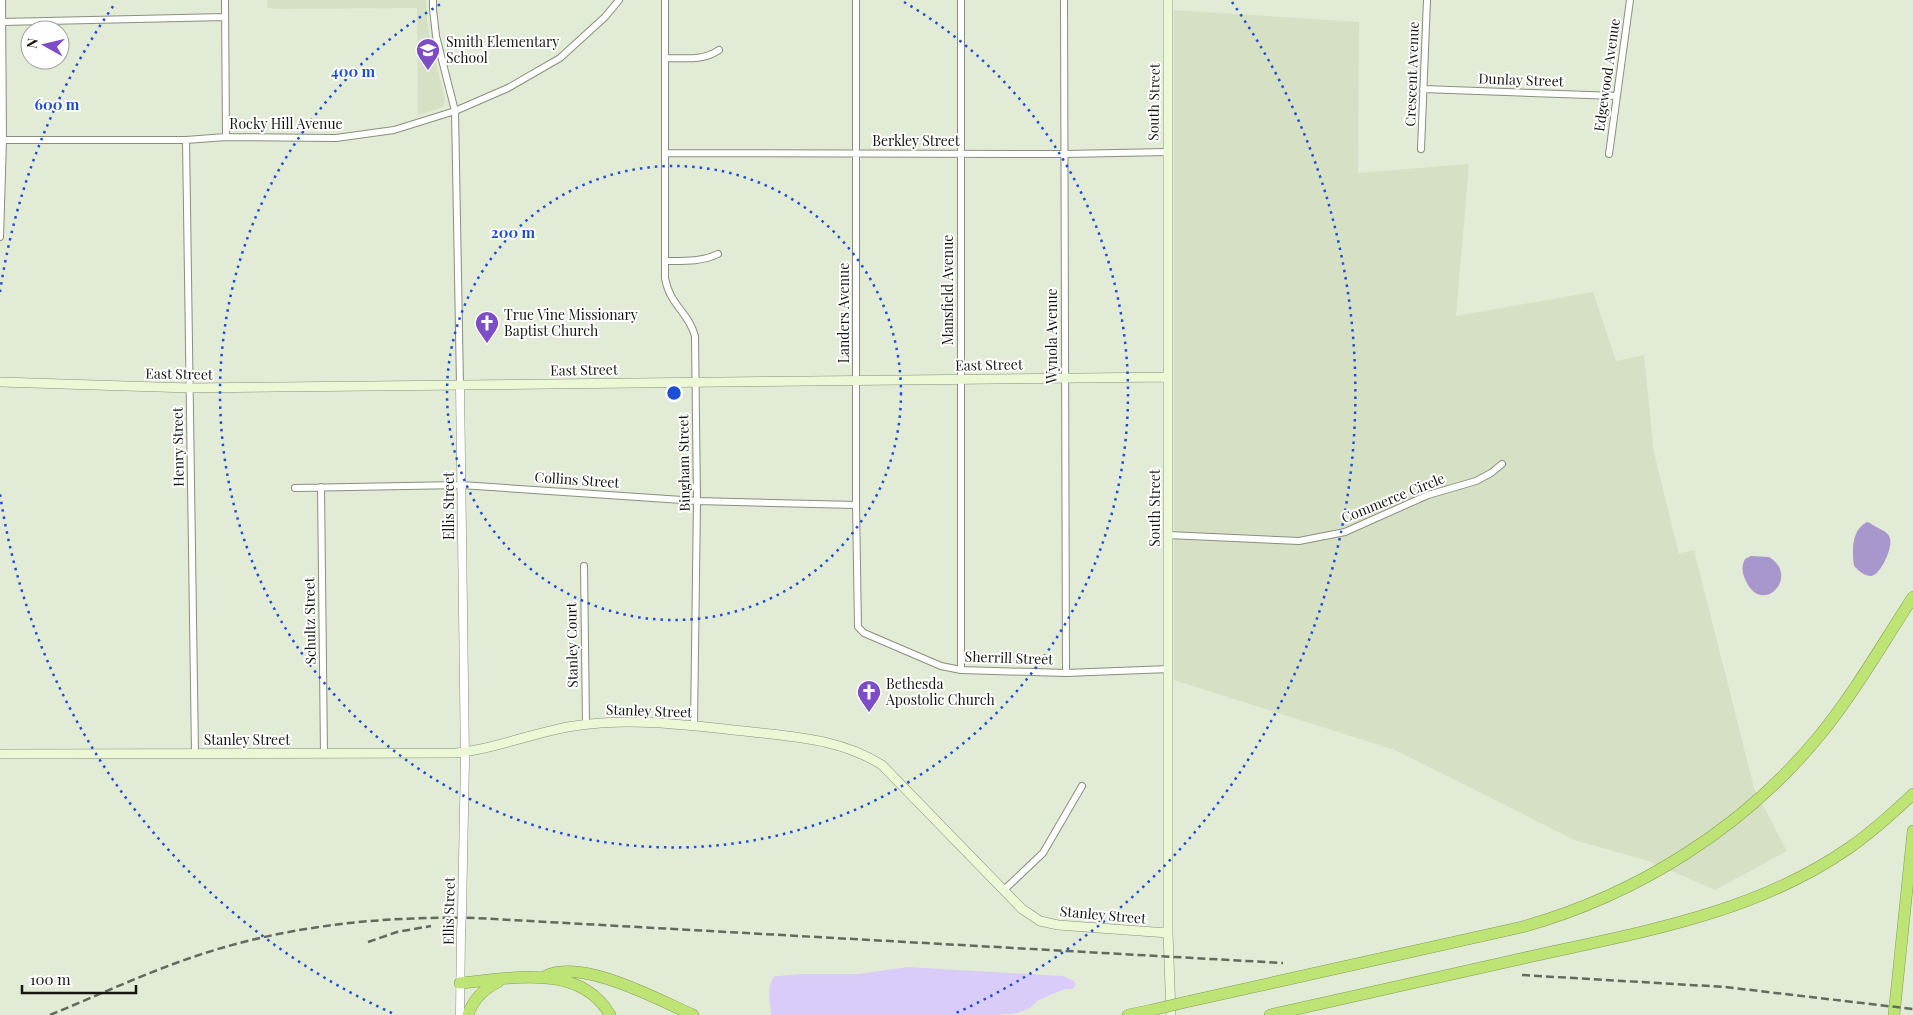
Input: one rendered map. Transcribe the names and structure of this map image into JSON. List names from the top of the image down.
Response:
{
  "streets": {
    "main road": ["South Street", "East Street", "Stanley Street"],
    "street": [
      "Crescent Avenue",
      "Edgewood Avenue",
      "Dunlay Street",
      "Rocky Hill Avenue",
      "Berkley Street",
      "Mansfield Avenue",
      "Landers Avenue",
      "Wynola Avenue",
      "Henry Street",
      "Bingham Street",
      "Collins Street",
      "Commerce Circle",
      "Ellis Street",
      "Schultz Street",
      "Stanley Court",
      "Sherrill Street"
    ]
  },
  "crossings": [
    ["Crescent Avenue", "Dunlay Street"],
    ["Edgewood Avenue", "Dunlay Street"],
    ["South Street", "Berkley Street"],
    ["South Street", "East Street"],
    ["South Street", "Commerce Circle"],
    ["South Street", "Sherrill Street"],
    ["South Street", "Stanley Street"],
    ["Rocky Hill Avenue", "Henry Street"],
    ["Rocky Hill Avenue", "Ellis Street"],
    ["Berkley Street", "Mansfield Avenue"],
    ["Berkley Street", "Landers Avenue"],
    ["Berkley Street", "Wynola Avenue"],
    ["Berkley Street", "Bingham Street"],
    ["Mansfield Avenue", "East Street"],
    ["Mansfield Avenue", "Sherrill Street"],
    ["Landers Avenue", "East Street"],
    ["Landers Avenue", "Collins Street"],
    ["Landers Avenue", "Sherrill Street"],
    ["Wynola Avenue", "East Street"],
    ["Wynola Avenue", "Sherrill Street"],
    ["East Street", "Henry Street"],
    ["East Street", "Bingham Street"],
    ["East Street", "Ellis Street"],
    ["Henry Street", "Stanley Street"],
    ["Bingham Street", "Collins Street"],
    ["Bingham Street", "Stanley Street"],
    ["Collins Street", "Ellis Street"],
    ["Collins Street", "Schultz Street"],
    ["Ellis Street", "Stanley Street"],
    ["Schultz Street", "Stanley Street"],
    ["Stanley Court", "Stanley Street"]
  ],
  "places": {
    "school or university": ["Smith Elementary School"],
    "church": ["True Vine Missionary Baptist Church", "Bethesda Apostolic Church"]
  },
  "scale_bar": "100 m",
  "north": "left",
  "rings": ["400 m", "600 m", "200 m"]
}
